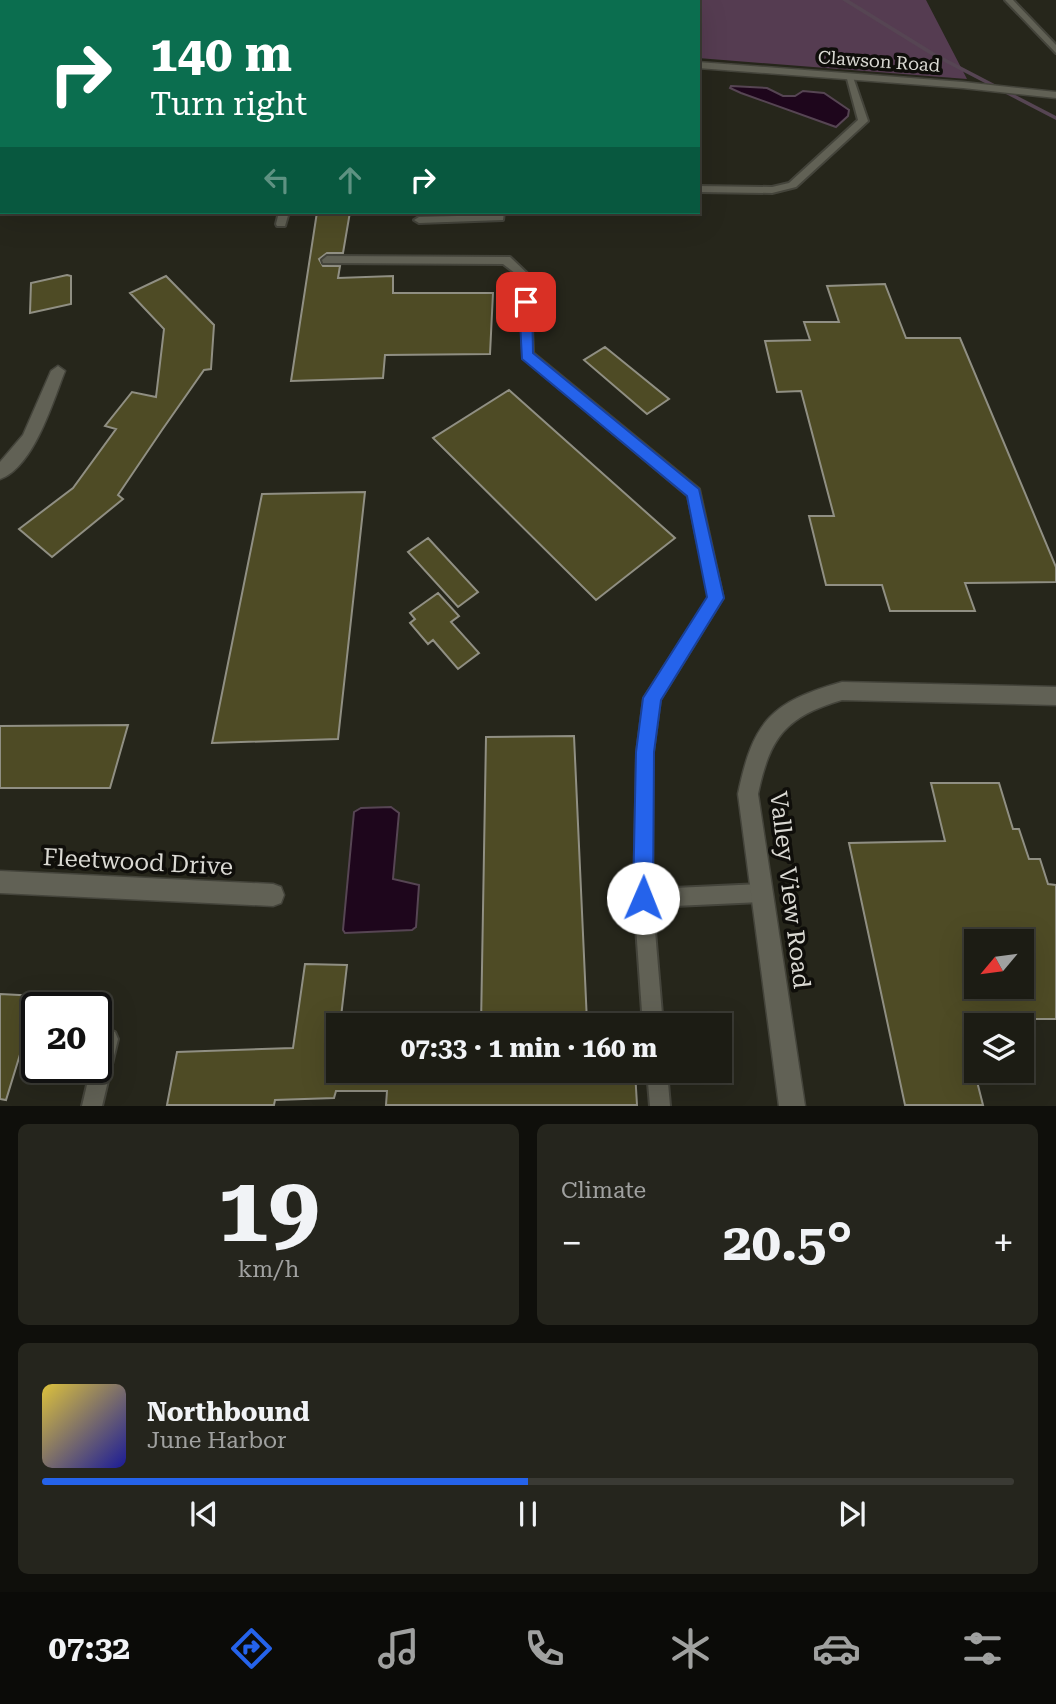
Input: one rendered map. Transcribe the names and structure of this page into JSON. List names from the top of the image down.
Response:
{
  "streets": {
    "street": ["Clawson Road", "Fleetwood Drive", "Valley View Road"]
  },
  "north": "bottom left",
  "page": {
    "turn": ["140 m", "Turn right"],
    "limit": "20",
    "trip": "07:33 · 1 min · 160 m",
    "tile": [
      ["19", "km/h"],
      "Climate"
    ],
    "heat": ["−", "20.5°", "+"],
    "song": ["Northbound", "June Harbor"],
    "tabs": "07:32"
  }
}
